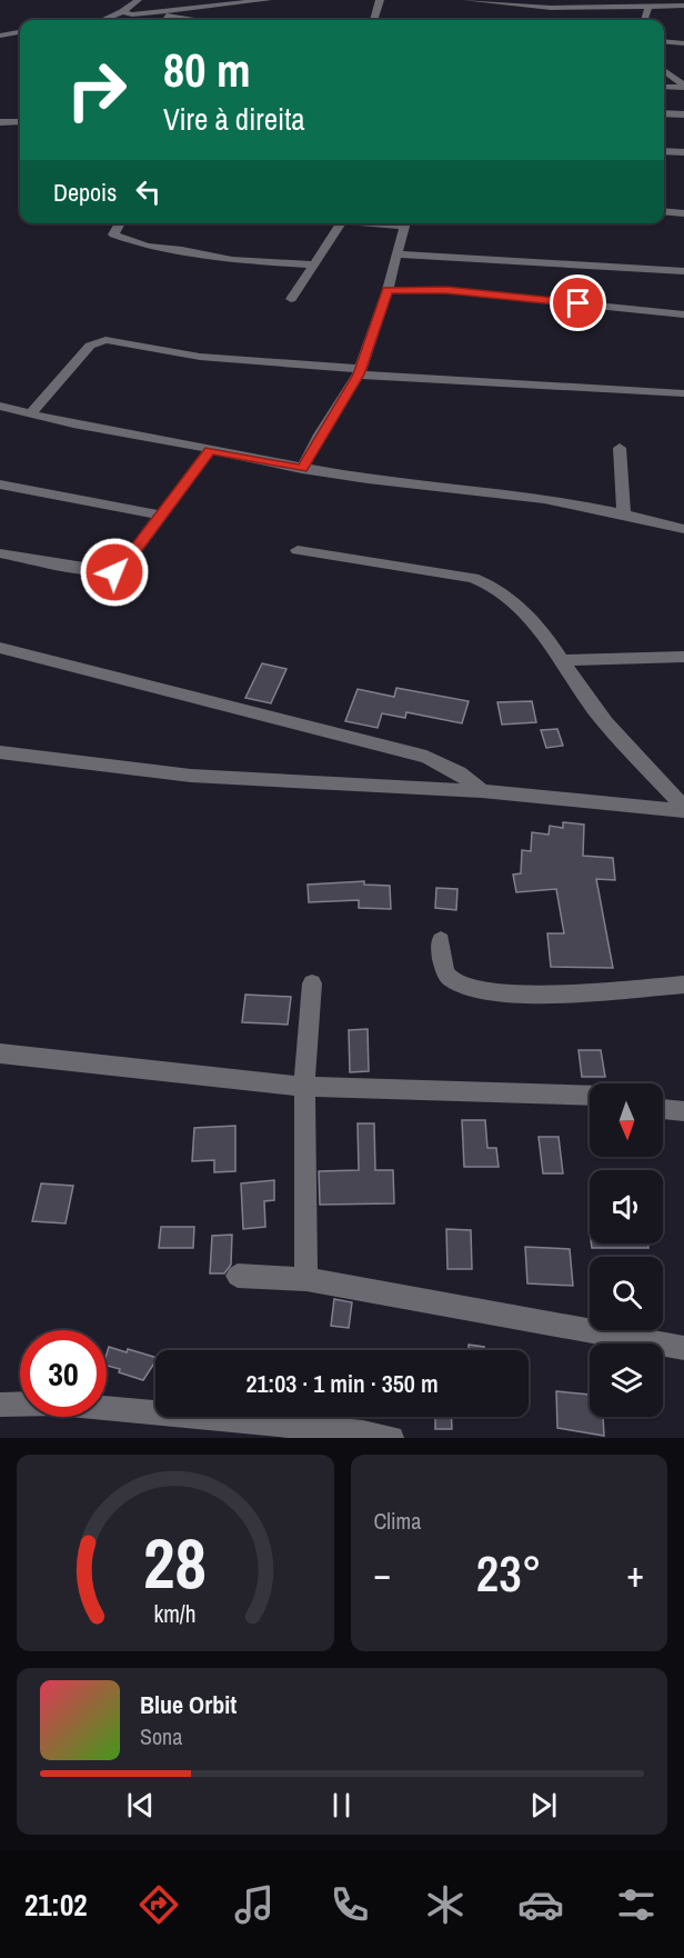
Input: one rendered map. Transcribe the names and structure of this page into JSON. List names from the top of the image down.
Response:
{
  "north": "bottom",
  "page": {
    "turn": ["80 m", "Vire à direita"],
    "then": "Depois",
    "limit": "30",
    "trip": "21:03 · 1 min · 350 m",
    "tile": "Clima",
    "heat": ["−", "23°", "+"],
    "song": ["Blue Orbit", "Sona"],
    "tabs": "21:02",
    "gauge": ["28", "km/h"]
  }
}
